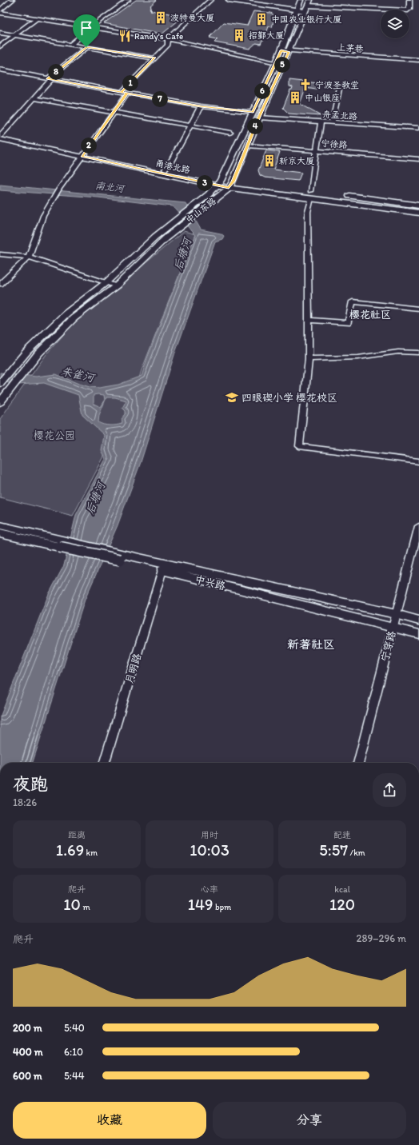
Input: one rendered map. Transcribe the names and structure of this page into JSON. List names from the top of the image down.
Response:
{
  "streets": {
    "main road": ["甬港北路", "中山东路", "中兴路"],
    "street": [
      "上茅巷",
      "舟孟北路",
      "宁徐路",
      "宁穿路",
      "月明路"
    ]
  },
  "crossings": [
    ["上茅巷", "中山东路"],
    ["舟孟北路", "中山东路"],
    ["宁徐路", "中山东路"],
    ["甬港北路", "中山东路"],
    ["中兴路", "宁穿路"],
    ["中兴路", "月明路"]
  ],
  "districts": ["樱花社区", "新著社区"],
  "water": ["南北河", "后塘河", "朱雀河"],
  "parks": ["樱花公园"],
  "places": {
    "building": [
      "波特曼大厦",
      "中国农业银行大厦",
      "招鄞大厦",
      "中山银座",
      "新京大厦"
    ],
    "restaurant": ["Randy's Cafe"],
    "church": ["宁波圣教堂"],
    "school or university": ["四眼碶小学 樱花校区"]
  },
  "page": {
    "pins": [
      "5",
      "8",
      "1",
      "6",
      "7",
      "4",
      "2",
      "3"
    ],
    "heading": ["夜跑", "18:26"],
    "stats": [
      ["距离", "1.69 km"],
      ["用时", "10:03"],
      ["配速", "5:57 /km"],
      ["爬升", "10 m"],
      ["心率", "149 bpm"],
      ["kcal", "120"]
    ],
    "chart": ["爬升", "289–296 m"],
    "list": [
      {
        "name": "200 m",
        "note": "5:40"
      },
      {
        "name": "400 m",
        "note": "6:10"
      },
      {
        "name": "600 m",
        "note": "5:44"
      }
    ],
    "buttons": ["收藏", "分享"]
  }
}
